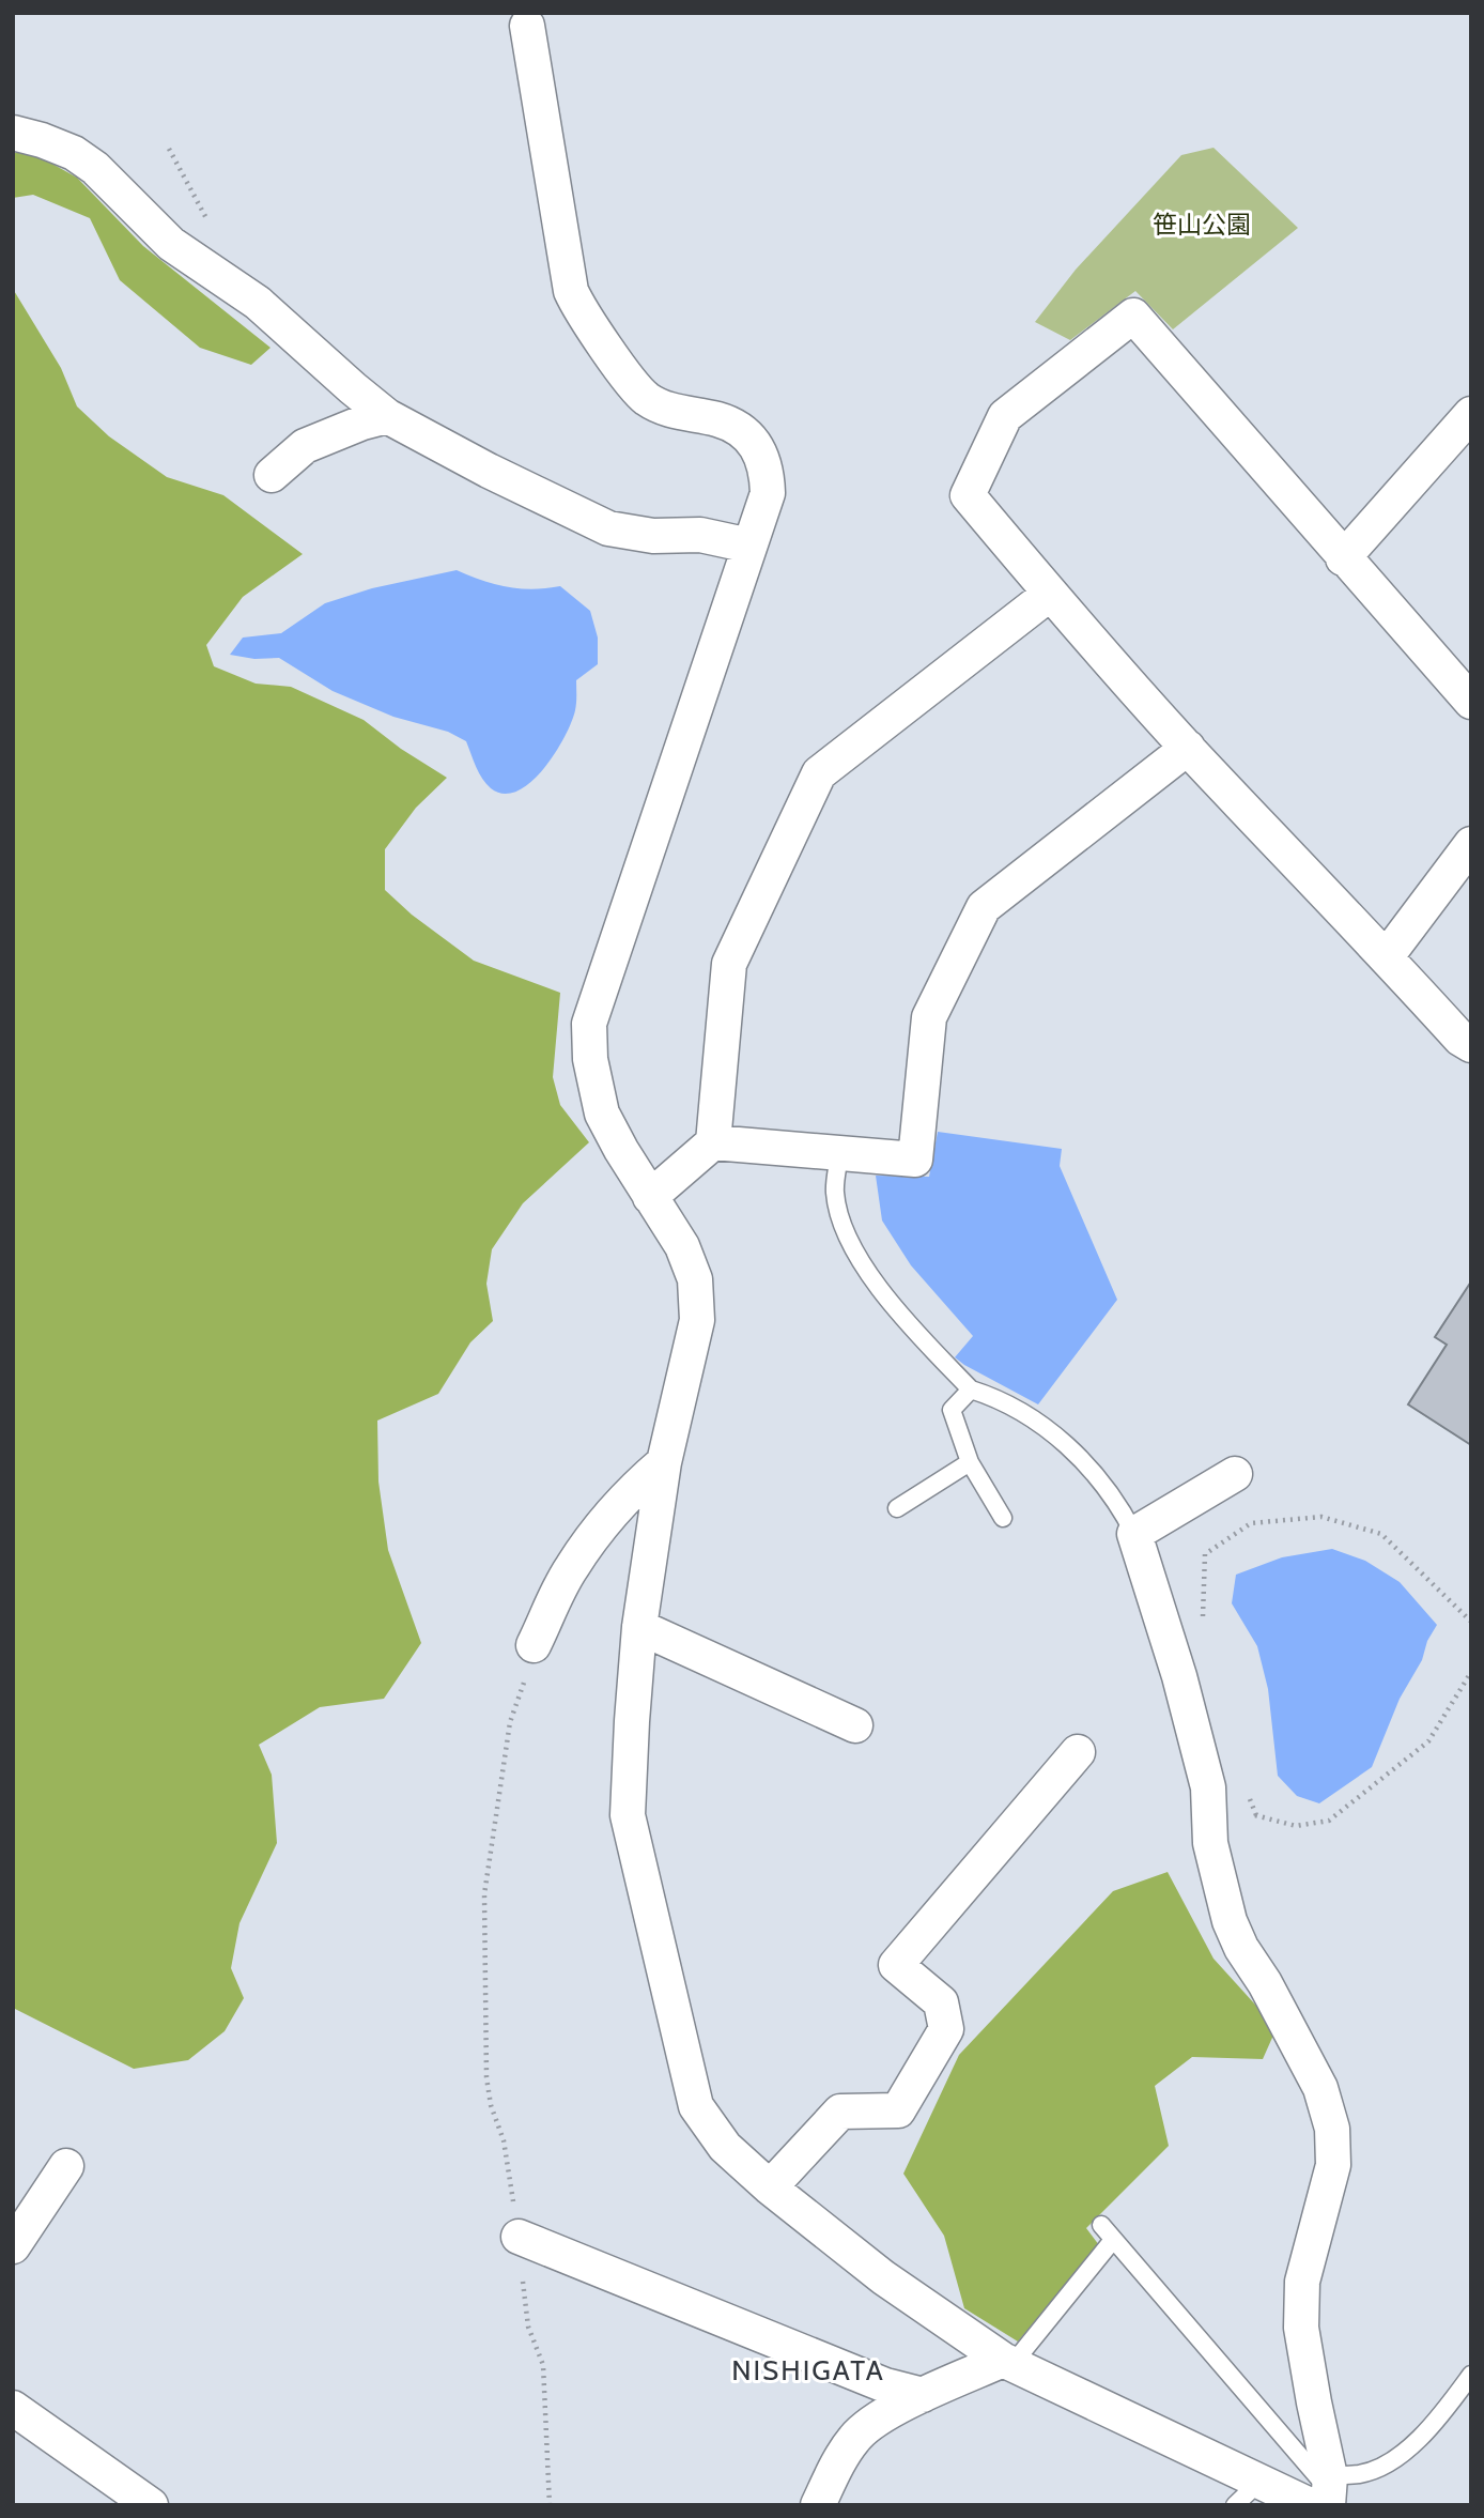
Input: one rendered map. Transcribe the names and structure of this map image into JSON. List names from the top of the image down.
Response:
{
  "districts": ["NISHIGATA"],
  "parks": ["笹山公園"]
}
